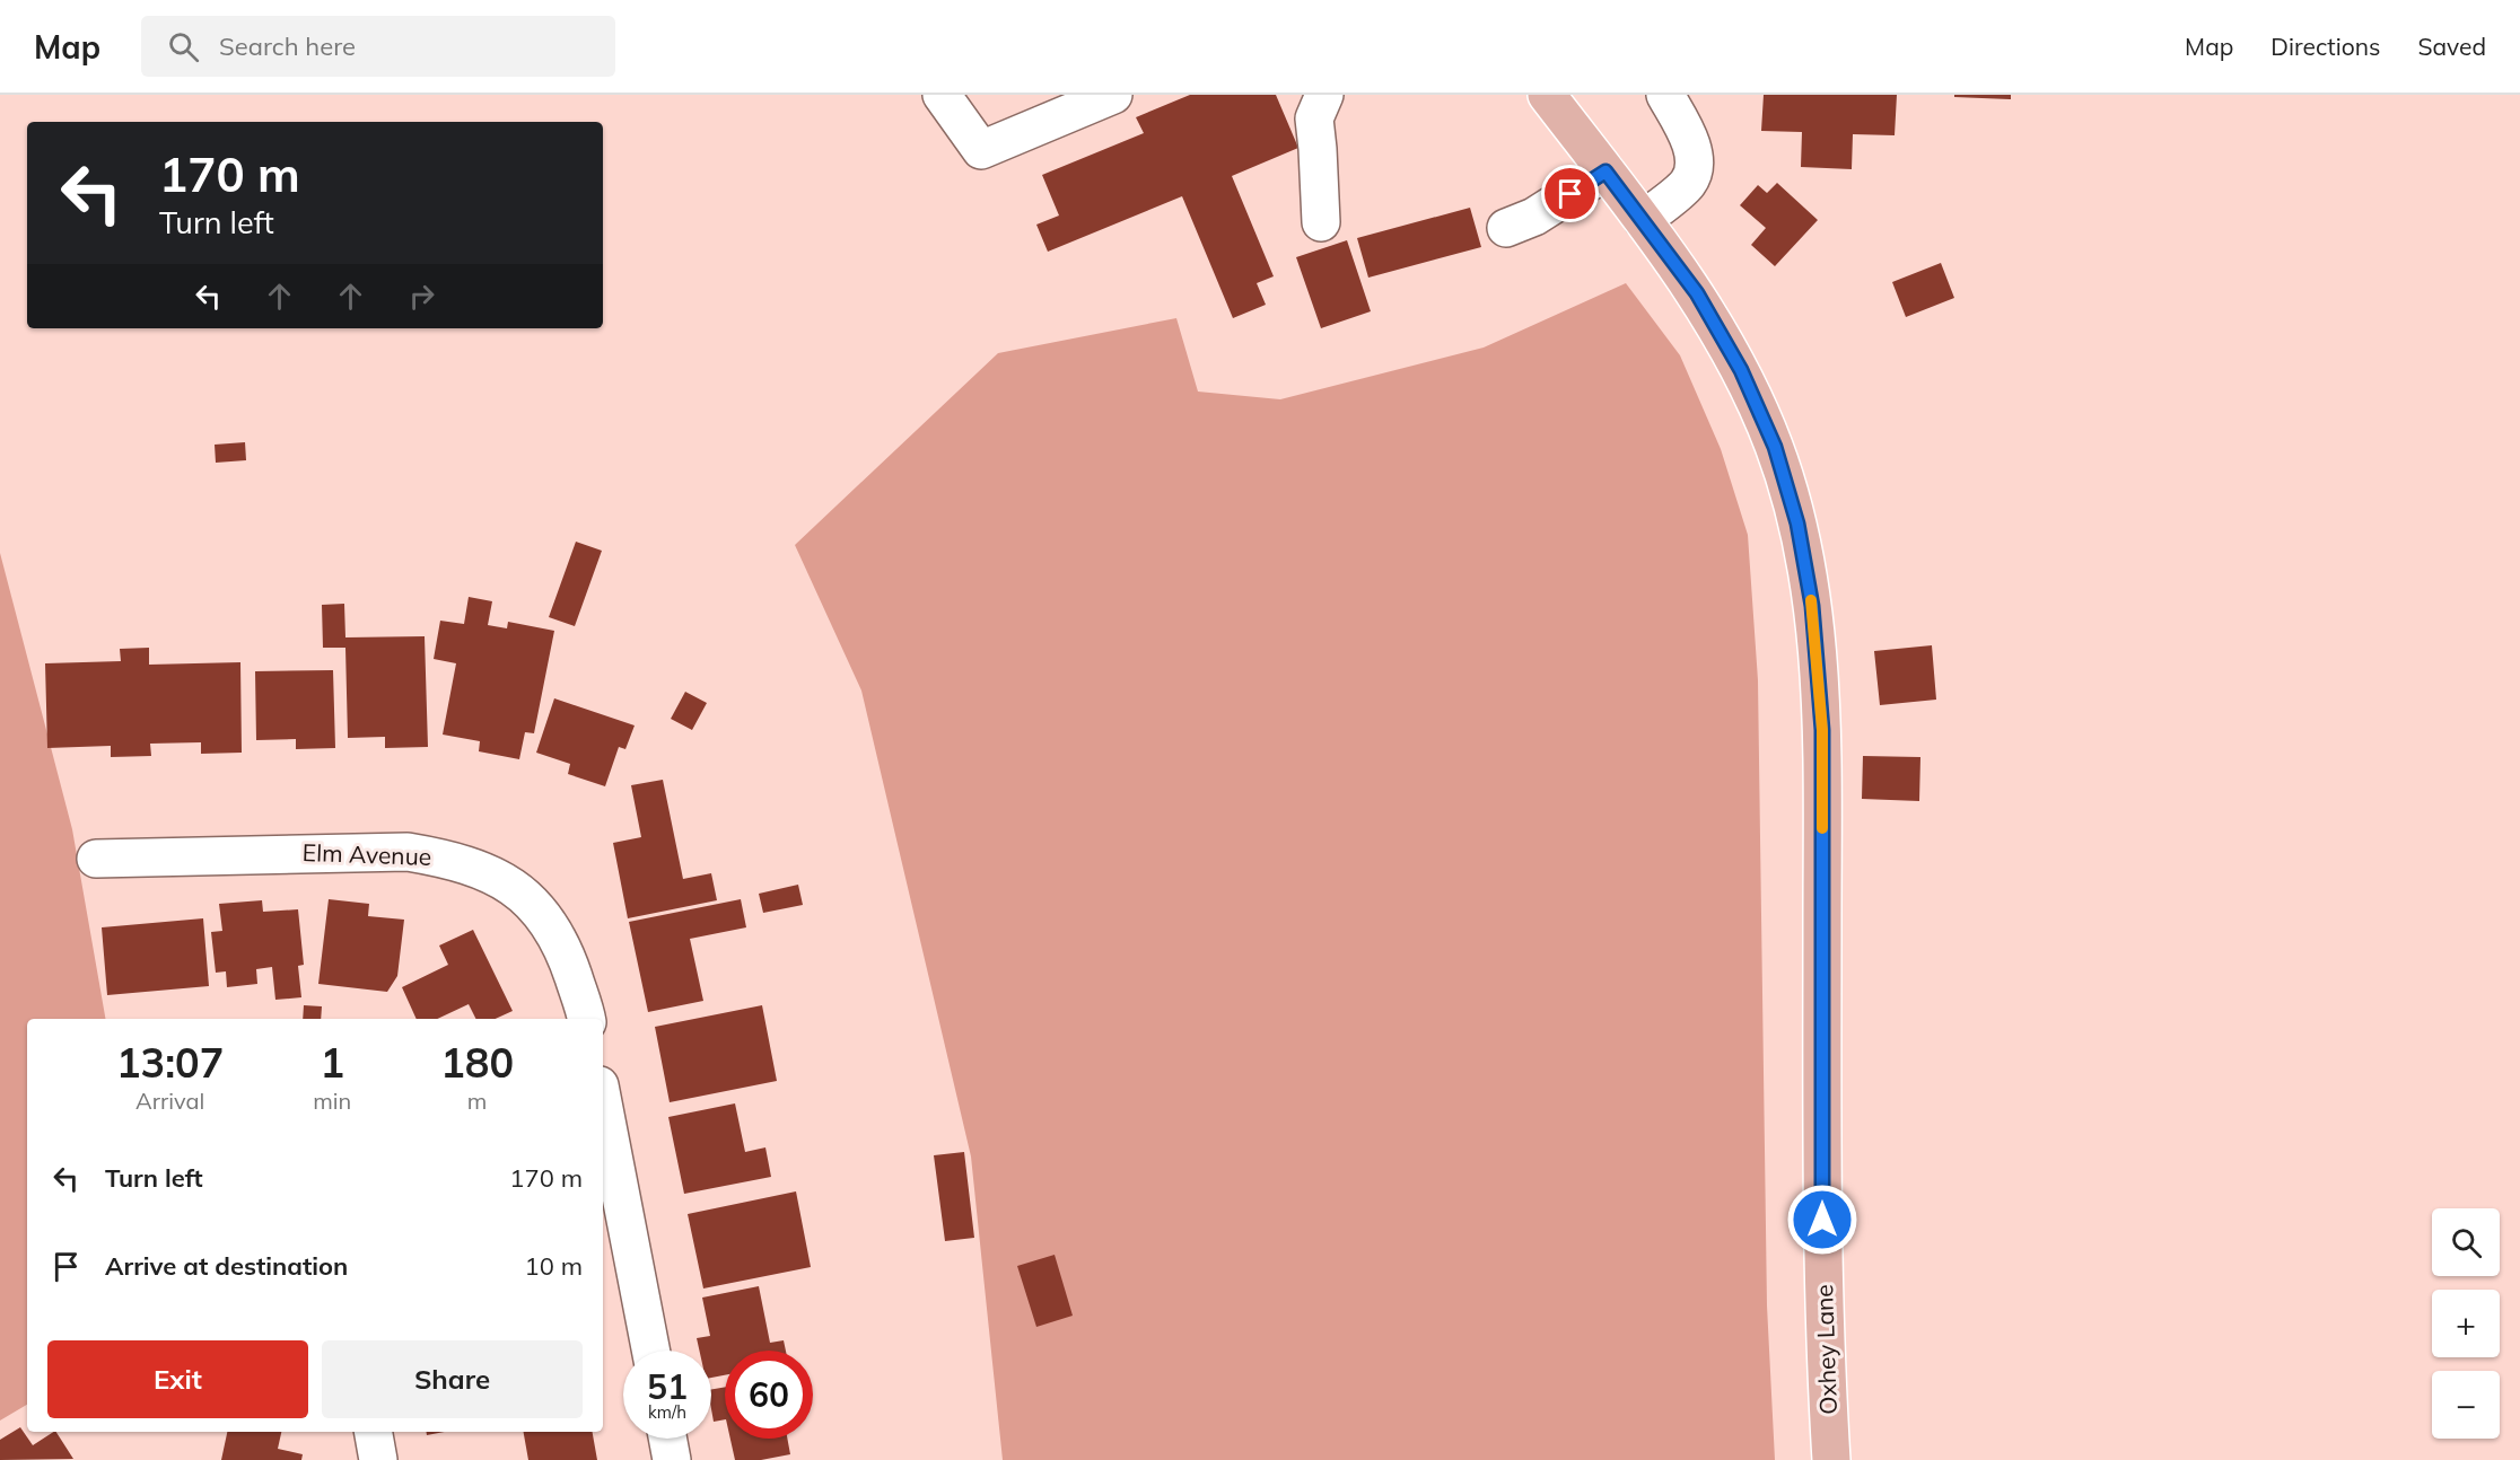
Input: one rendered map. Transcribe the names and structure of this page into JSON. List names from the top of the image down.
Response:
{
  "streets": {
    "main road": ["Oxhey Lane"],
    "street": ["Elm Avenue"]
  },
  "page": {
    "header": "Map",
    "search": "Search here",
    "nav": ["Map", "Directions", "Saved"],
    "turn": ["170 m", "Turn left"],
    "eta": [
      "13:07",
      "Arrival",
      "1",
      "min",
      "180",
      "m"
    ],
    "list": [
      {
        "name": "Turn left",
        "value": "170 m"
      },
      {
        "name": "Arrive at destination",
        "value": "10 m"
      }
    ],
    "map_buttons": ["+", "−"],
    "buttons": ["Exit", "Share"],
    "speed": "51 km/h",
    "limit": "60"
  }
}
